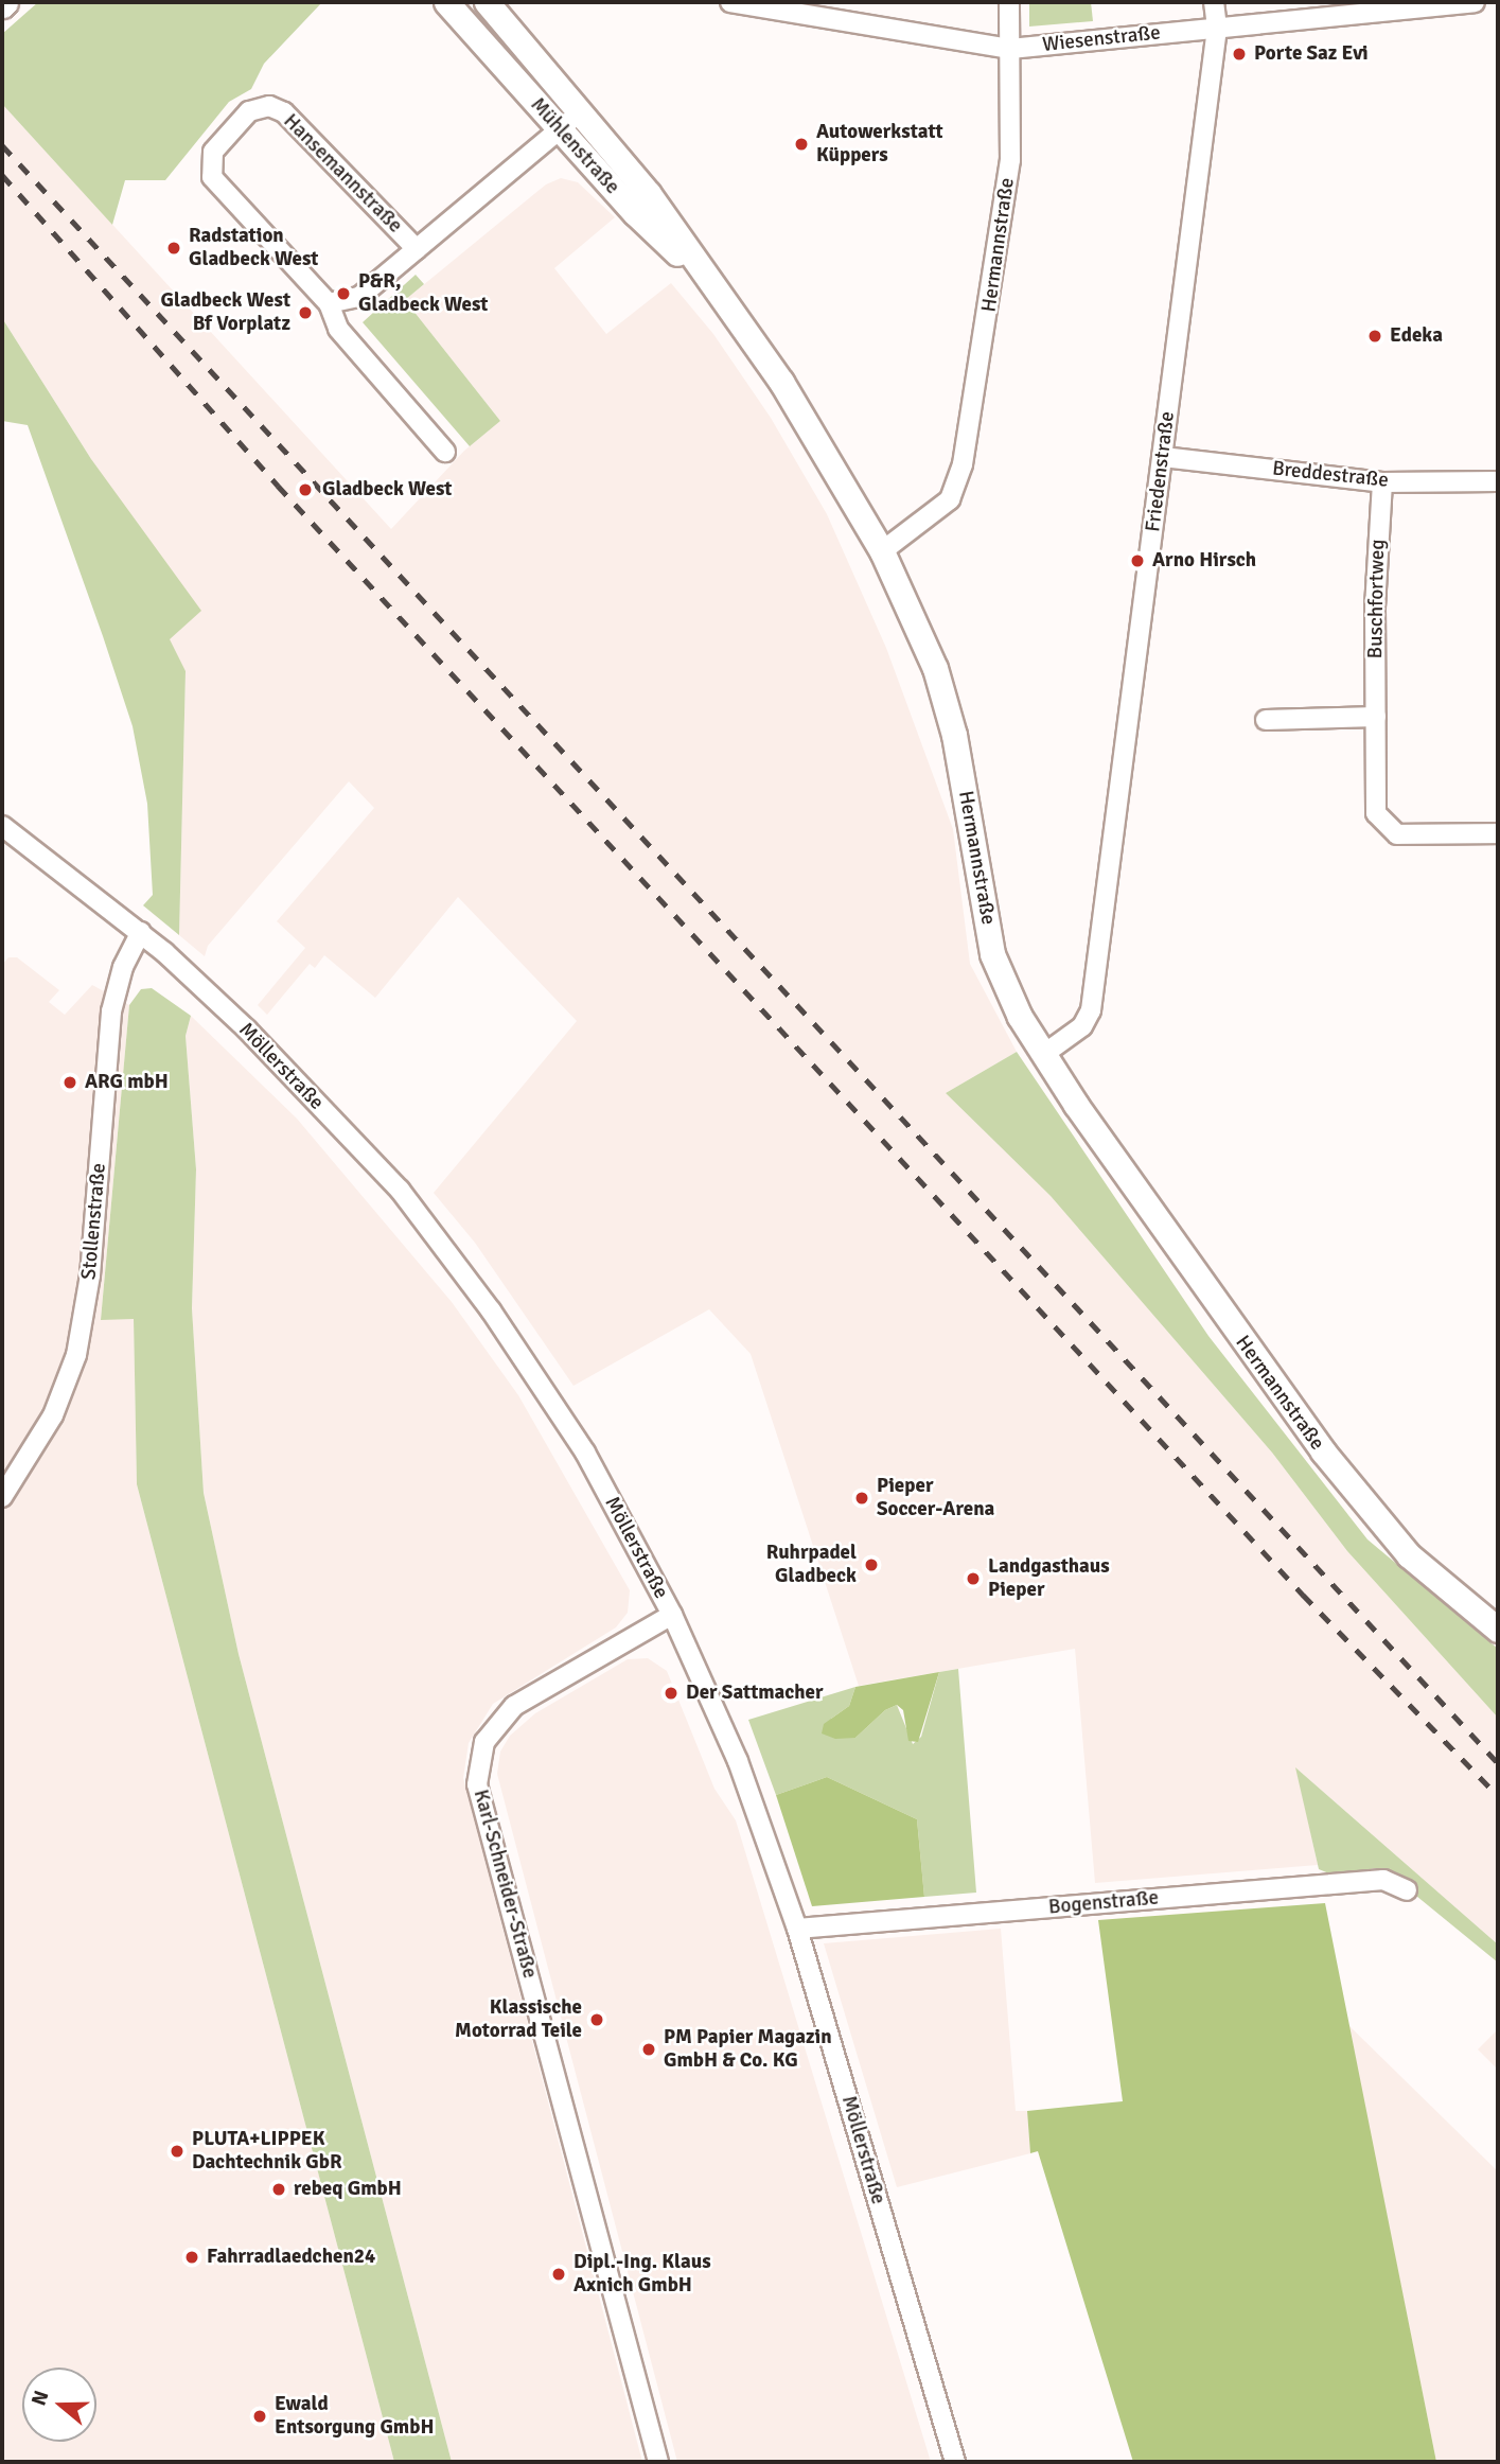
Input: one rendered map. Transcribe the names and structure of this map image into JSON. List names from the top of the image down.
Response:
{
  "streets": {
    "main road": ["Mühlenstraße", "Hermannstraße"],
    "street": [
      "Wiesenstraße",
      "Hansemannstraße",
      "Friedenstraße",
      "Breddestraße",
      "Buschfortweg",
      "Möllerstraße",
      "Stollenstraße",
      "Karl-Schneider-Straße",
      "Bogenstraße"
    ]
  },
  "crossings": [
    ["Wiesenstraße", "Hermannstraße"],
    ["Wiesenstraße", "Friedenstraße"],
    ["Mühlenstraße", "Hansemannstraße"],
    ["Mühlenstraße", "Hermannstraße"],
    ["Hermannstraße", "Friedenstraße"],
    ["Friedenstraße", "Breddestraße"],
    ["Breddestraße", "Buschfortweg"],
    ["Möllerstraße", "Stollenstraße"],
    ["Möllerstraße", "Karl-Schneider-Straße"],
    ["Möllerstraße", "Bogenstraße"]
  ],
  "places": [
    "Porte Saz Evi",
    "Autowerkstatt Küppers",
    "Radstation Gladbeck West",
    "P&R, Gladbeck West",
    "Gladbeck West Bf Vorplatz",
    "Edeka",
    "Gladbeck West",
    "Arno Hirsch",
    "ARG mbH",
    "Pieper Soccer-Arena",
    "Ruhrpadel Gladbeck",
    "Landgasthaus Pieper",
    "Der Sattmacher",
    "Klassische Motorrad Teile",
    "PM Papier Magazin GmbH & Co. KG",
    "PLUTA+LIPPEK Dachtechnik GbR",
    "rebeq GmbH",
    "Fahrradlaedchen24",
    "Dipl.-Ing. Klaus Axnich GmbH",
    "Ewald Entsorgung GmbH"
  ],
  "north": "left"
}
